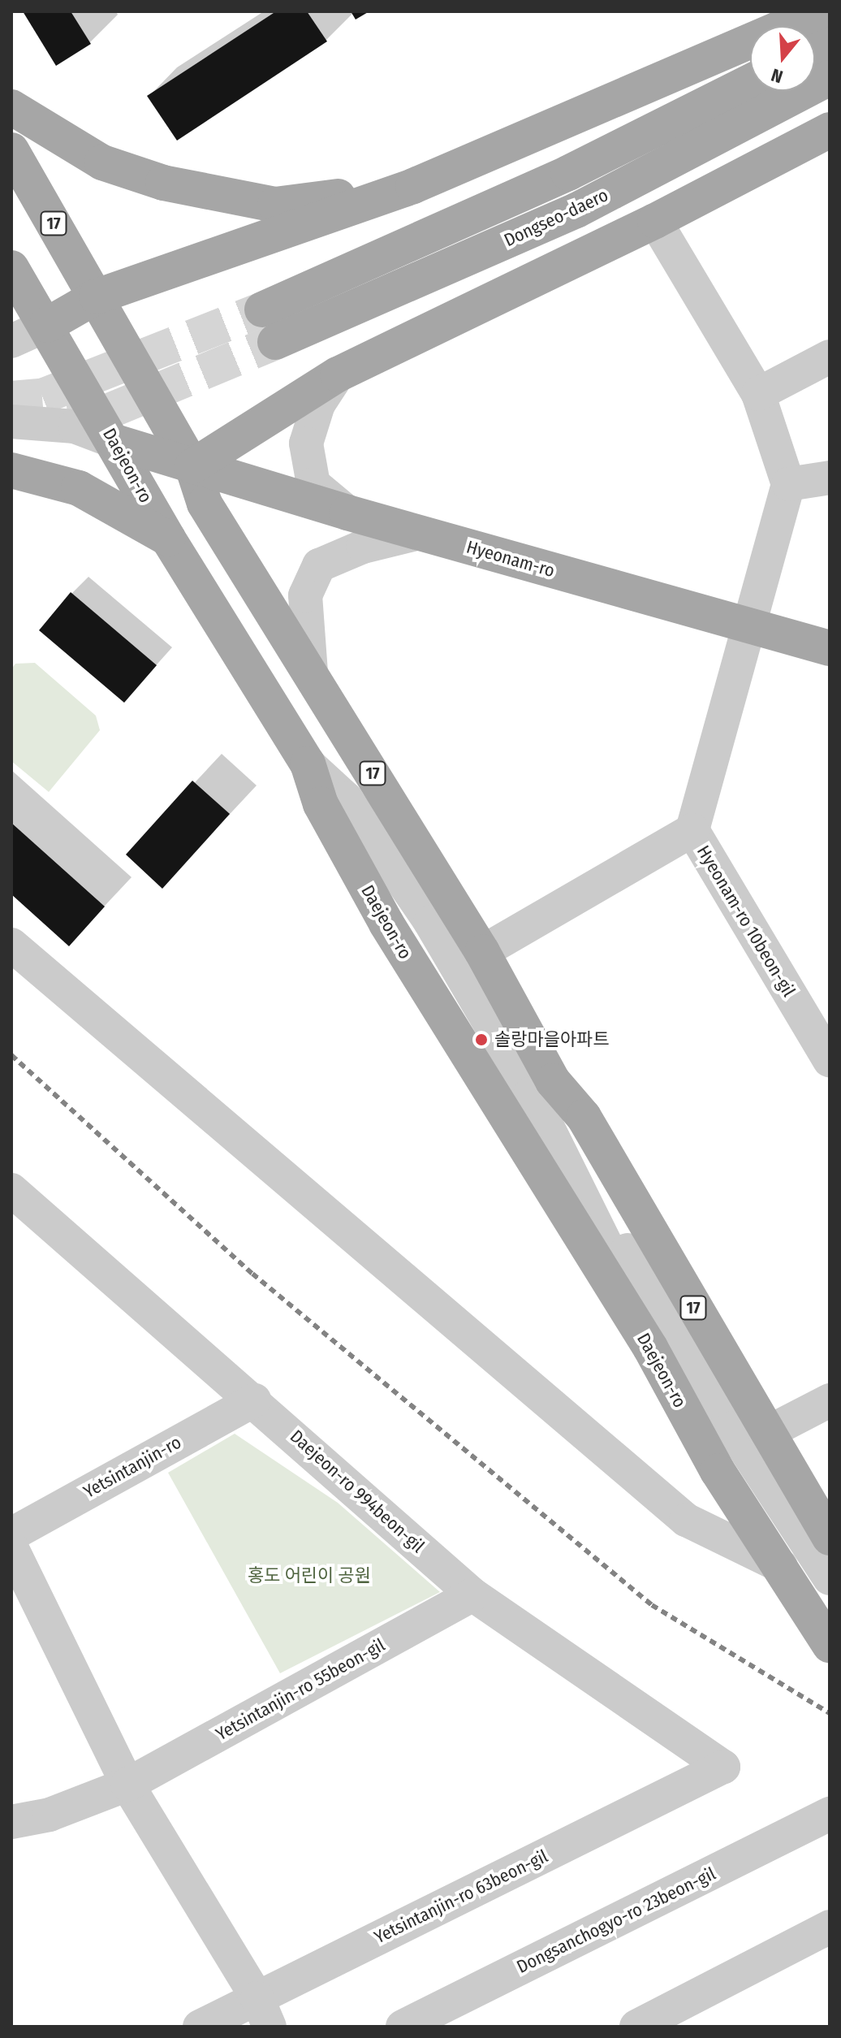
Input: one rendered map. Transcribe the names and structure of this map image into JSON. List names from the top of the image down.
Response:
{
  "streets": {
    "main road": [
      "Dongseo-daero",
      "17",
      "Daejeon-ro",
      "Hyeonam-ro"
    ],
    "street": [
      "Hyeonam-ro 10beon-gil",
      "Yetsintanjin-ro",
      "Daejeon-ro 994beon-gil",
      "Yetsintanjin-ro 55beon-gil",
      "Yetsintanjin-ro 63beon-gil",
      "Dongsanchogyo-ro 23beon-gil"
    ]
  },
  "crossings": [
    ["17", "Hyeonam-ro"],
    ["Daejeon-ro", "Hyeonam-ro"],
    ["Hyeonam-ro", "Hyeonam-ro 10beon-gil"],
    ["Yetsintanjin-ro", "Daejeon-ro 994beon-gil"],
    ["Daejeon-ro 994beon-gil", "Yetsintanjin-ro 55beon-gil"],
    ["Daejeon-ro 994beon-gil", "Yetsintanjin-ro 63beon-gil"]
  ],
  "parks": ["홍도 어린이 공원"],
  "places": ["솔랑마을아파트"],
  "north": "bottom"
}
